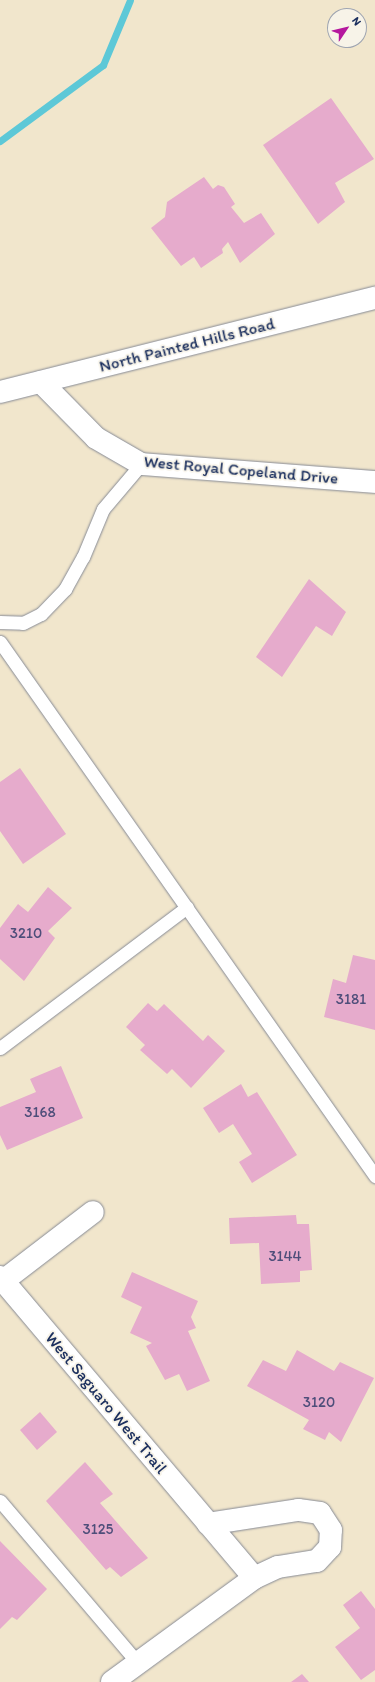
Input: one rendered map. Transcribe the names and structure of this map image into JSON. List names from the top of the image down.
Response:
{
  "streets": {
    "street": ["North Painted Hills Road", "West Royal Copeland Drive", "West Saguaro West Trail"]
  },
  "crossings": [
    ["North Painted Hills Road", "West Royal Copeland Drive"]
  ],
  "house_numbers": [
    "3210",
    "3181",
    "3168",
    "3144",
    "3120",
    "3125"
  ],
  "north": "top right"
}
